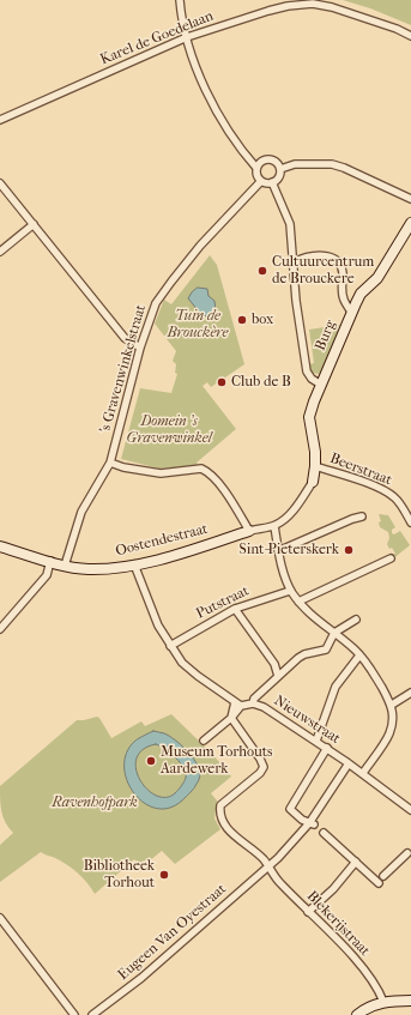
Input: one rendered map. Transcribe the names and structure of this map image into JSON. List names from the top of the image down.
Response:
{
  "streets": {
    "street": [
      "Karel de Goedelaan",
      "Burg",
      "'s Gravenwinkelstraat",
      "Beerstraat",
      "Oostendestraat",
      "Putstraat",
      "Nieuwstraat",
      "Blekerijstraat",
      "Eugeen Van Oyestraat"
    ]
  },
  "crossings": [
    ["Burg", "'s Gravenwinkelstraat"],
    ["Burg", "Beerstraat"],
    ["Burg", "Oostendestraat"],
    ["'s Gravenwinkelstraat", "Oostendestraat"],
    ["Nieuwstraat", "Eugeen Van Oyestraat"],
    ["Blekerijstraat", "Eugeen Van Oyestraat"]
  ],
  "parks": ["Tuin de Brouckère", "Domein 's Gravenwinkel", "Ravenhofpark"],
  "places": [
    "Cultuurcentrum de Brouckere",
    "box",
    "Club de B",
    "Sint-Pieterskerk",
    "Museum Torhouts Aardewerk",
    "Bibliotheek Torhout"
  ]
}
